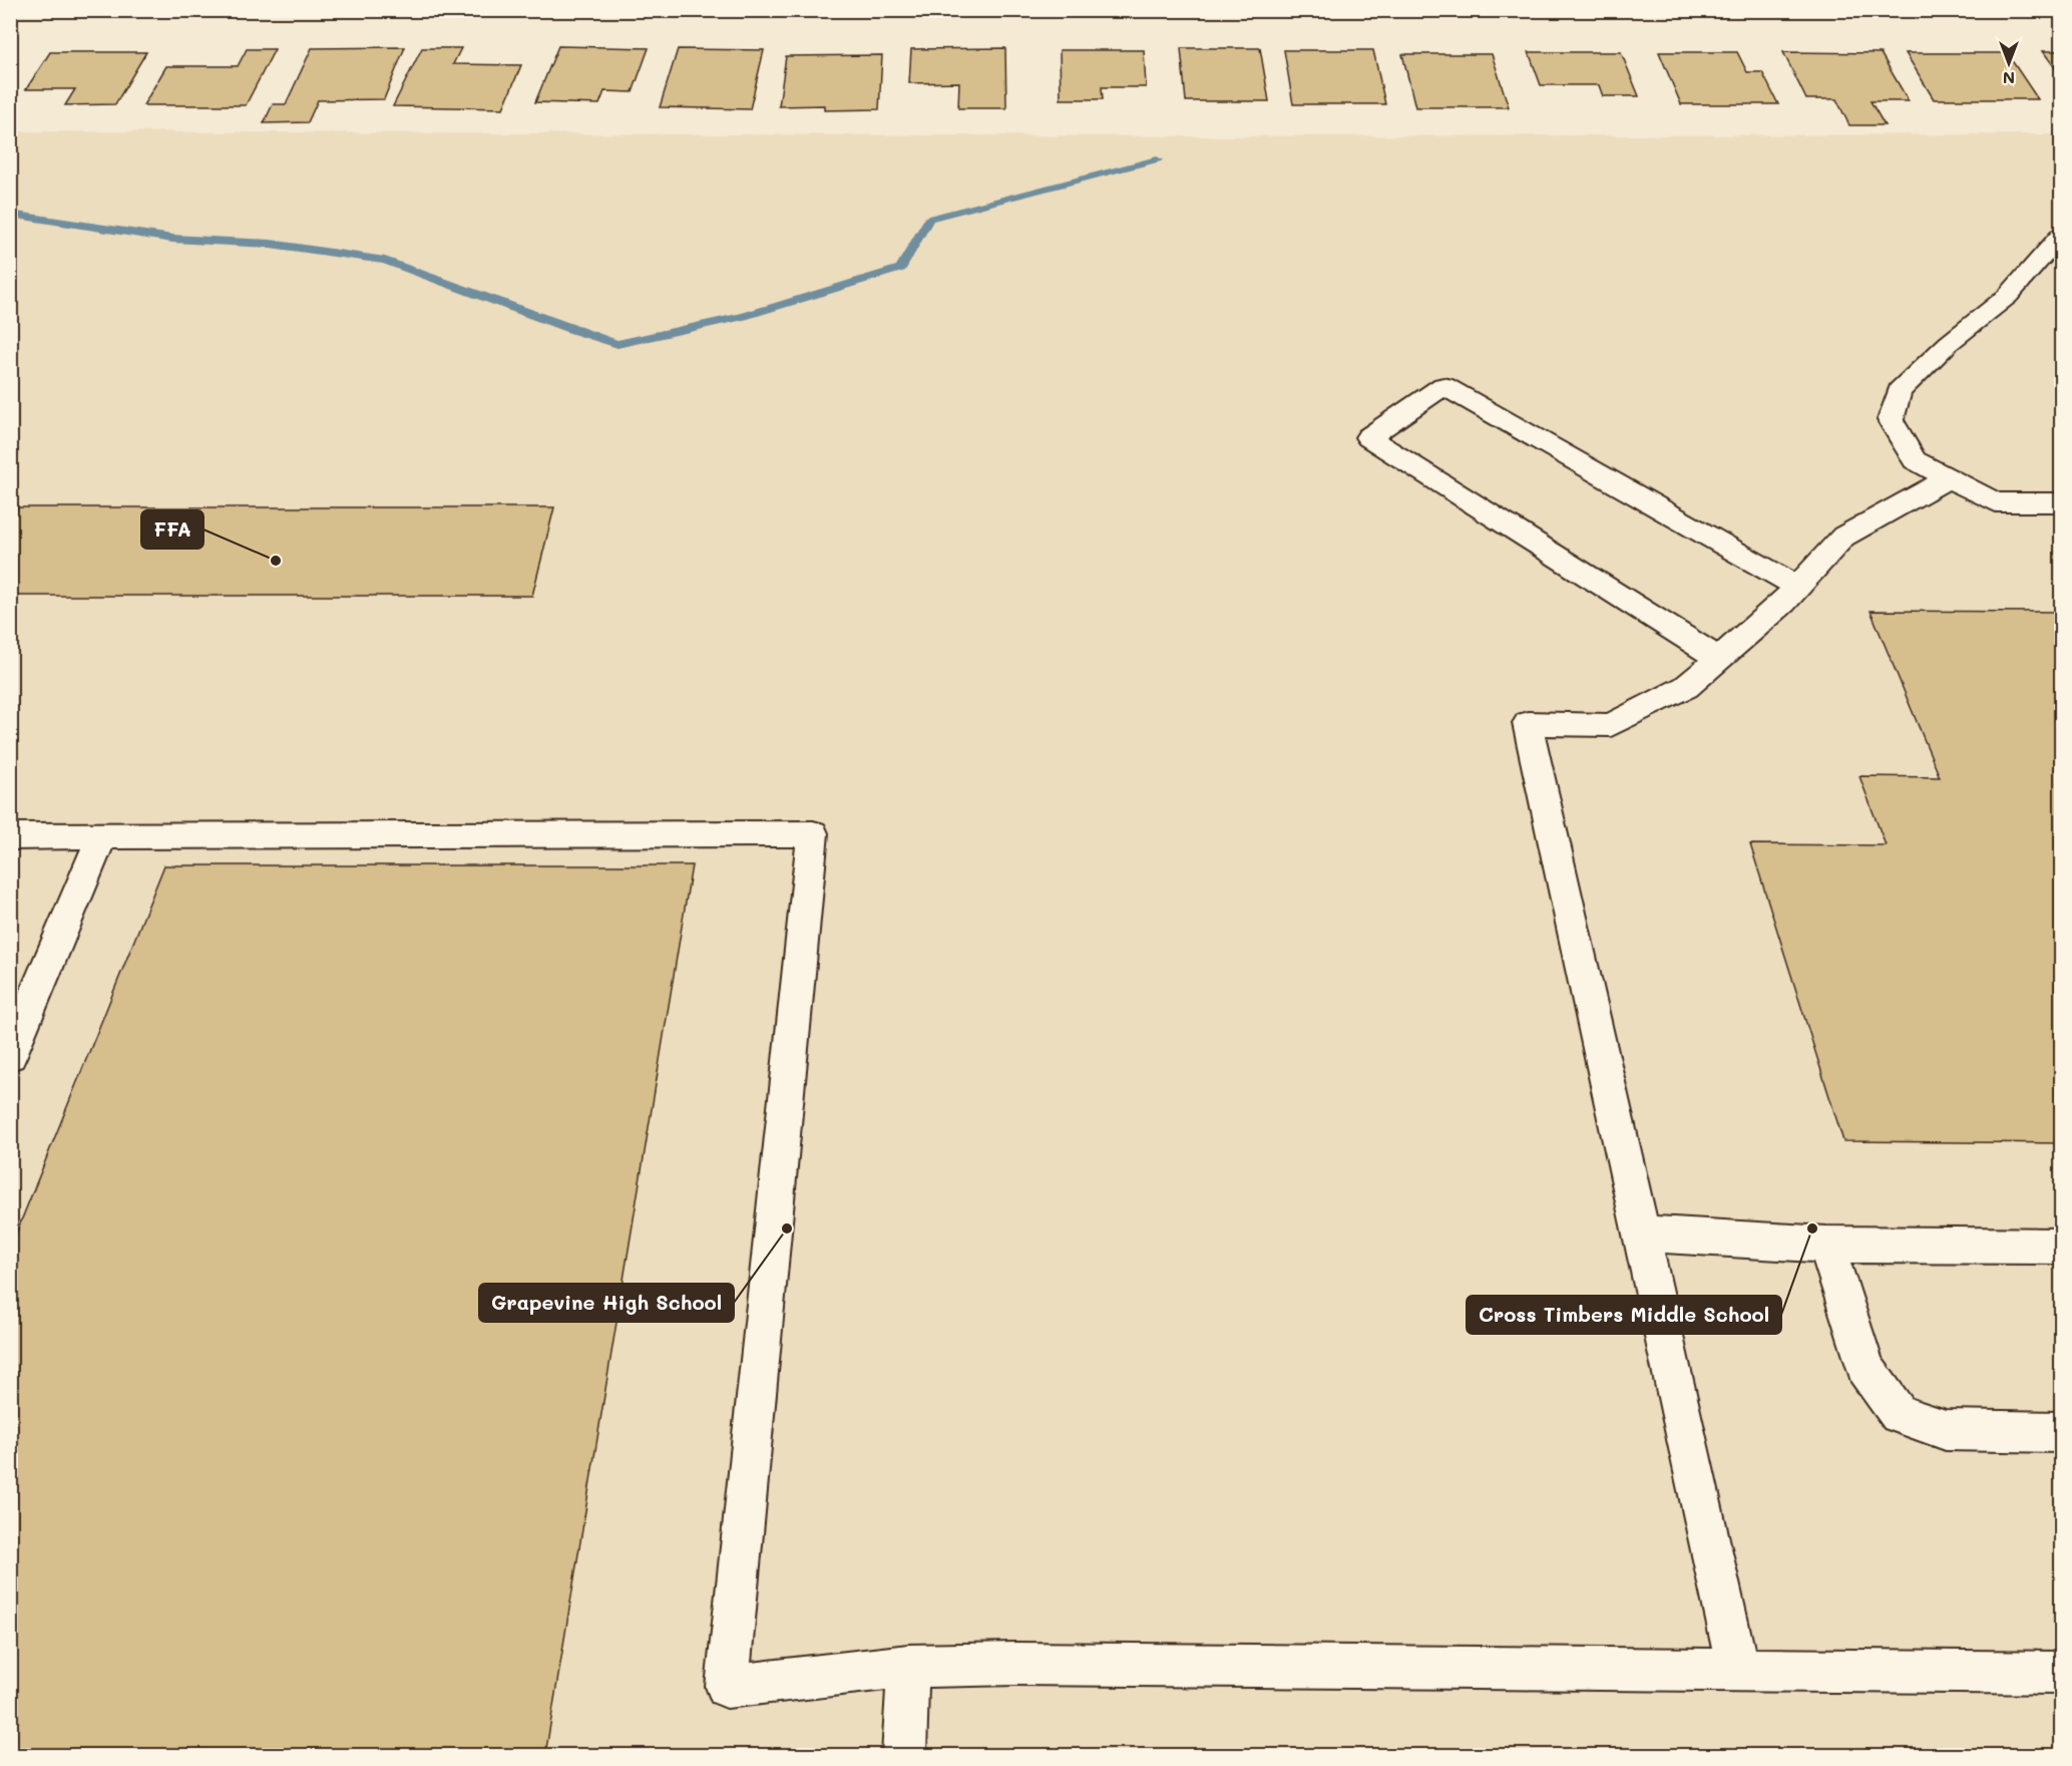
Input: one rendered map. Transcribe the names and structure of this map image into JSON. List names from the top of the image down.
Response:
{
  "places": ["FFA", "Grapevine High School", "Cross Timbers Middle School"],
  "north": "bottom"
}
